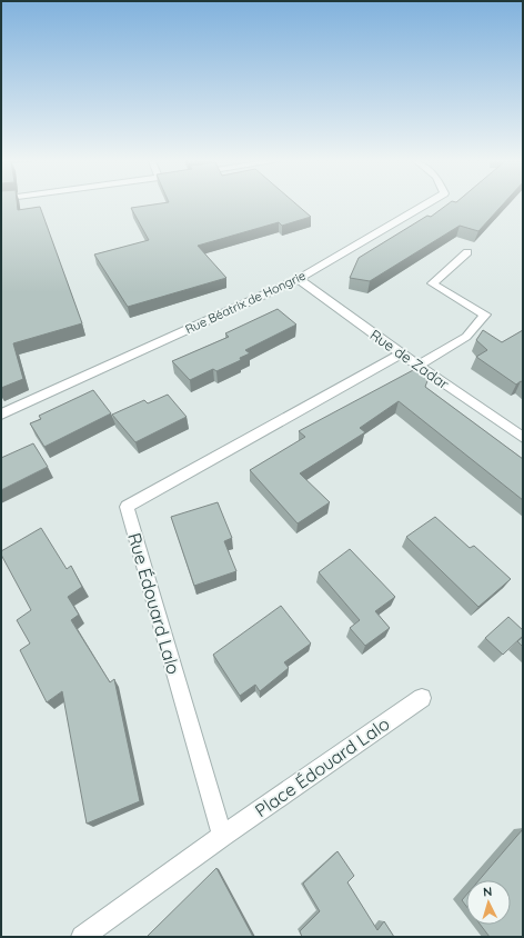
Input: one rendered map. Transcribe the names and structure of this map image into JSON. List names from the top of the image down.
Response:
{
  "streets": {
    "street": [
      "Rue Béatrix de Hongrie",
      "Rue de Zadar",
      "Rue Édouard Lalo",
      "Place Édouard Lalo"
    ]
  },
  "crossings": [
    ["Rue Béatrix de Hongrie", "Rue de Zadar"],
    ["Rue de Zadar", "Rue Édouard Lalo"],
    ["Rue Édouard Lalo", "Place Édouard Lalo"]
  ],
  "north": "top"
}
